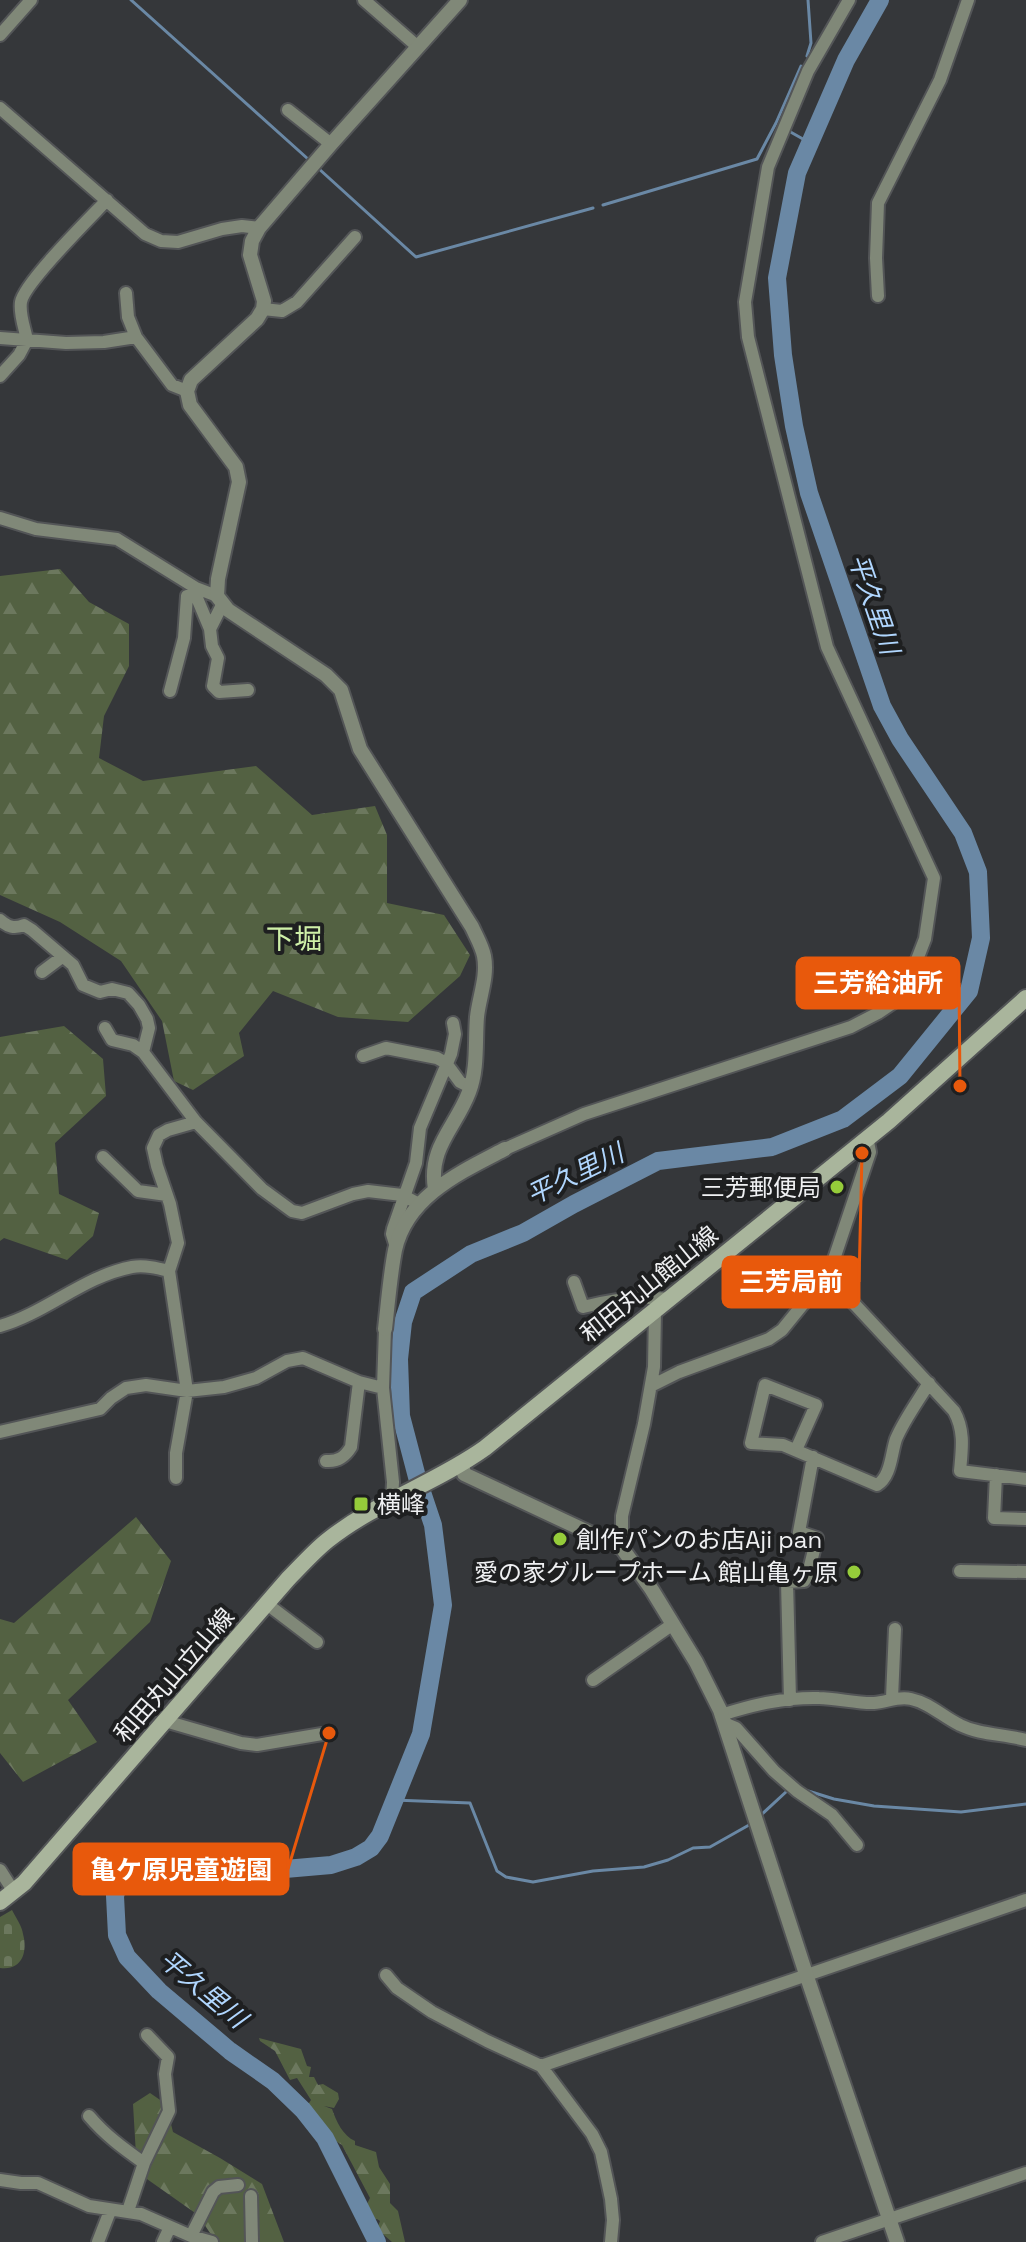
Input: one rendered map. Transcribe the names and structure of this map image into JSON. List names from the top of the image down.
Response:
{
  "streets": {
    "main road": ["和田丸山館山線", "和田丸山立山線"]
  },
  "crossings": [
    ["和田丸山館山線", "和田丸山立山線"]
  ],
  "districts": ["下堀"],
  "water": ["平久里川"],
  "places": {
    "other": [
      "三芳給油所",
      "三芳局前",
      "三芳郵便局",
      "創作パンのお店Aji pan",
      "愛の家グループホーム 館山亀ヶ原",
      "亀ケ原児童遊園"
    ],
    "transit": ["横峰"]
  }
}
